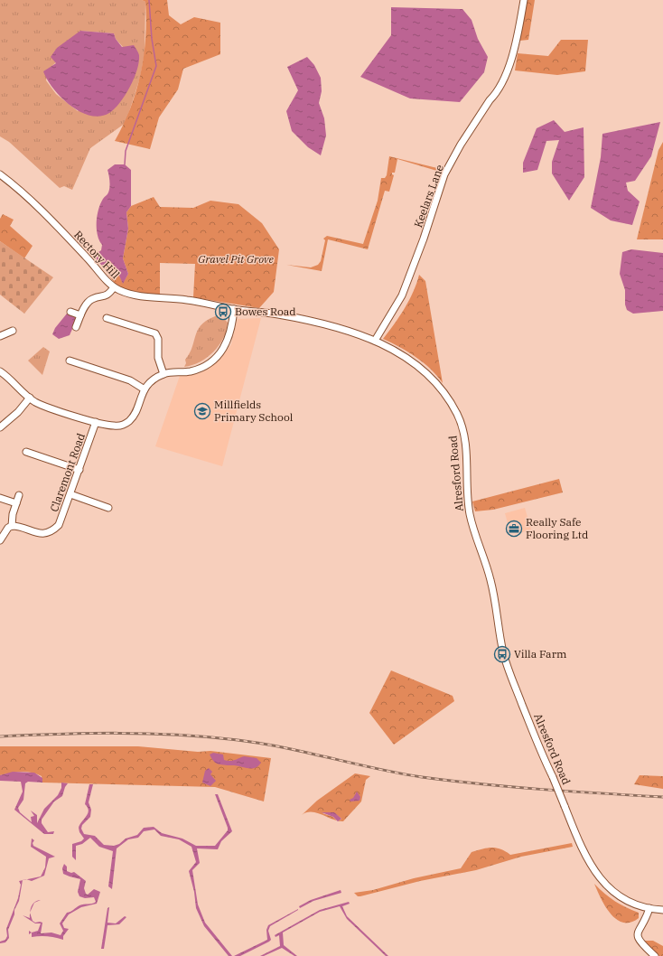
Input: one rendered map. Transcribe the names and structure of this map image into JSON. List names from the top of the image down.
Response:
{
  "streets": {
    "street": [
      "Keelars Lane",
      "Rectory Hill",
      "Claremont Road",
      "Alresford Road"
    ]
  },
  "crossings": [
    ["Keelars Lane", "Alresford Road"],
    ["Rectory Hill", "Alresford Road"]
  ],
  "parks": ["Gravel Pit Grove"],
  "places": {
    "bus stop": ["Bowes Road", "Villa Farm"],
    "school or university": ["Millfields Primary School"],
    "office": ["Really Safe Flooring Ltd"]
  }
}
